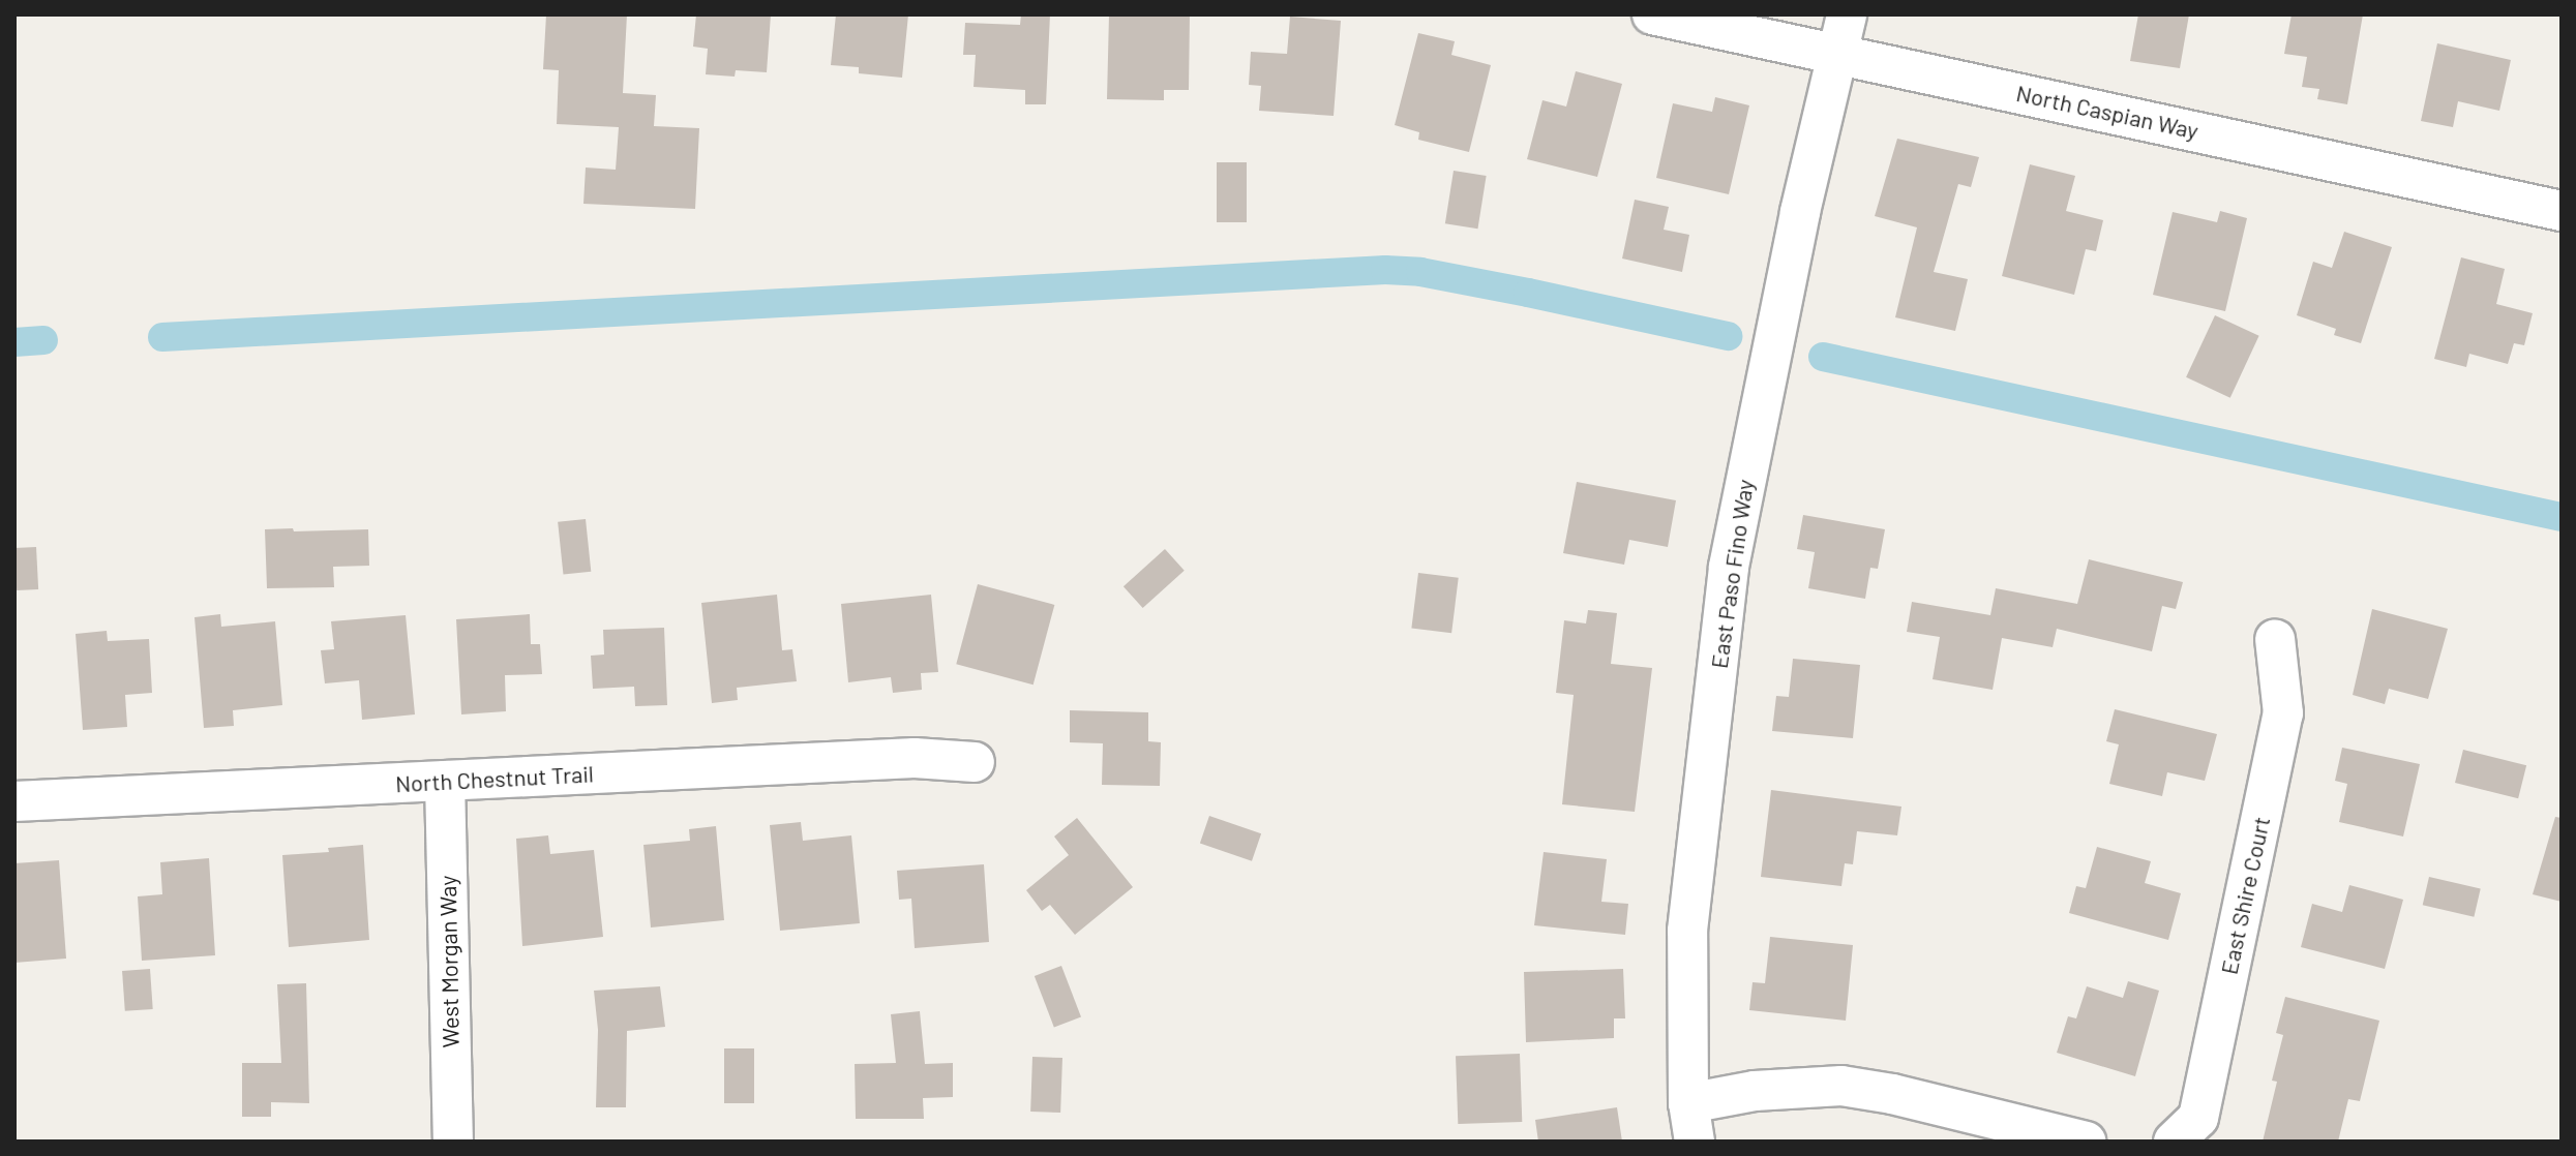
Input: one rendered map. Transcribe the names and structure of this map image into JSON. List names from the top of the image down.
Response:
{
  "streets": {
    "street": [
      "North Caspian Way",
      "East Paso Fino Way",
      "North Chestnut Trail",
      "East Shire Court",
      "West Morgan Way"
    ]
  },
  "crossings": [
    ["North Caspian Way", "East Paso Fino Way"],
    ["North Chestnut Trail", "West Morgan Way"]
  ]
}
